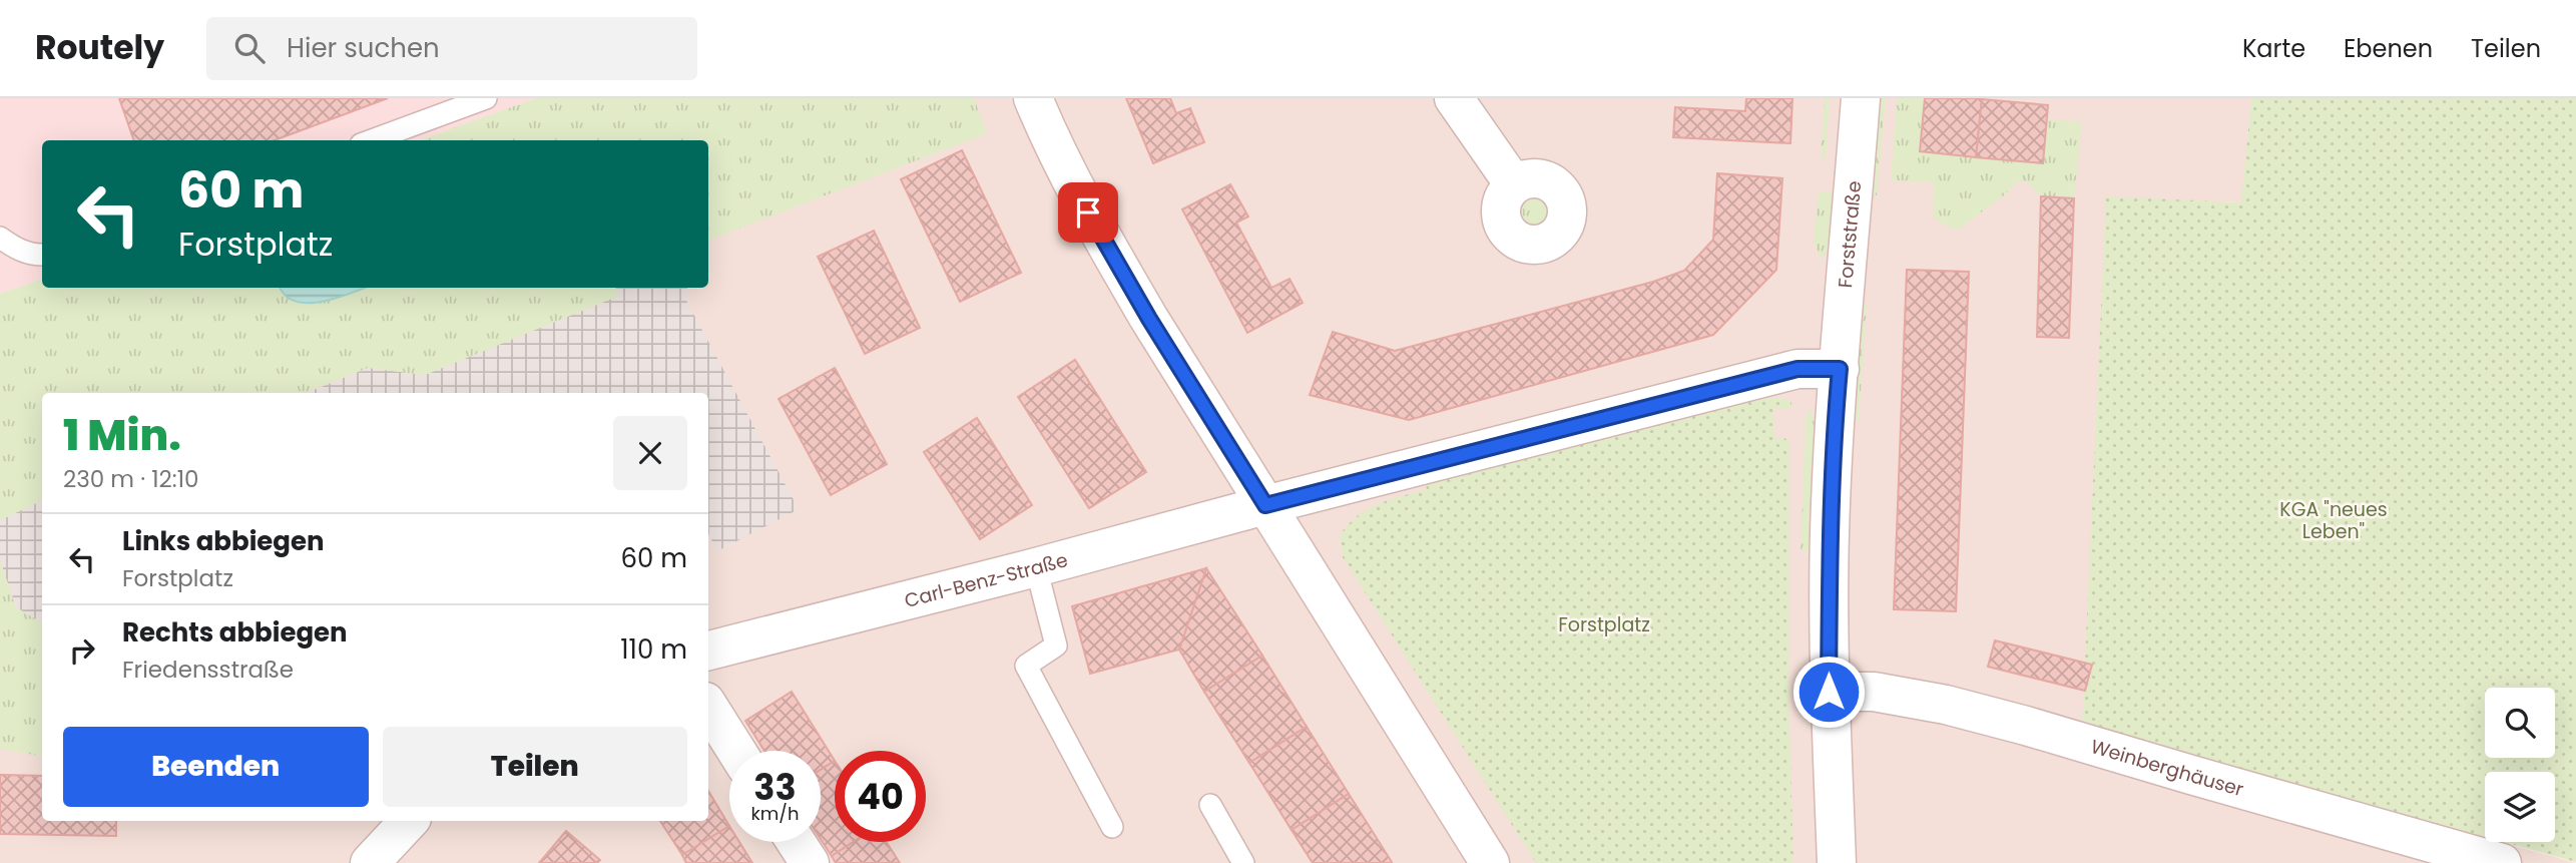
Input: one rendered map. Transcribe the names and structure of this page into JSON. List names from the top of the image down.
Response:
{
  "streets": {
    "street": ["Forststraße", "Carl-Benz-Straße", "Weinberghäuser"]
  },
  "parks": ["KGA \"neues Leben\"", "Forstplatz"],
  "page": {
    "header": "Routely",
    "search": "Hier suchen",
    "nav": ["Karte", "Ebenen", "Teilen"],
    "turn": ["60 m", "Forstplatz"],
    "heading": ["1 Min.", "230 m · 12:10"],
    "list": [
      {
        "name": "Links abbiegen",
        "note": "Forstplatz",
        "value": "60 m"
      },
      {
        "name": "Rechts abbiegen",
        "note": "Friedensstraße",
        "value": "110 m"
      }
    ],
    "buttons": ["Beenden", "Teilen"],
    "speed": "33 km/h",
    "limit": "40"
  }
}
